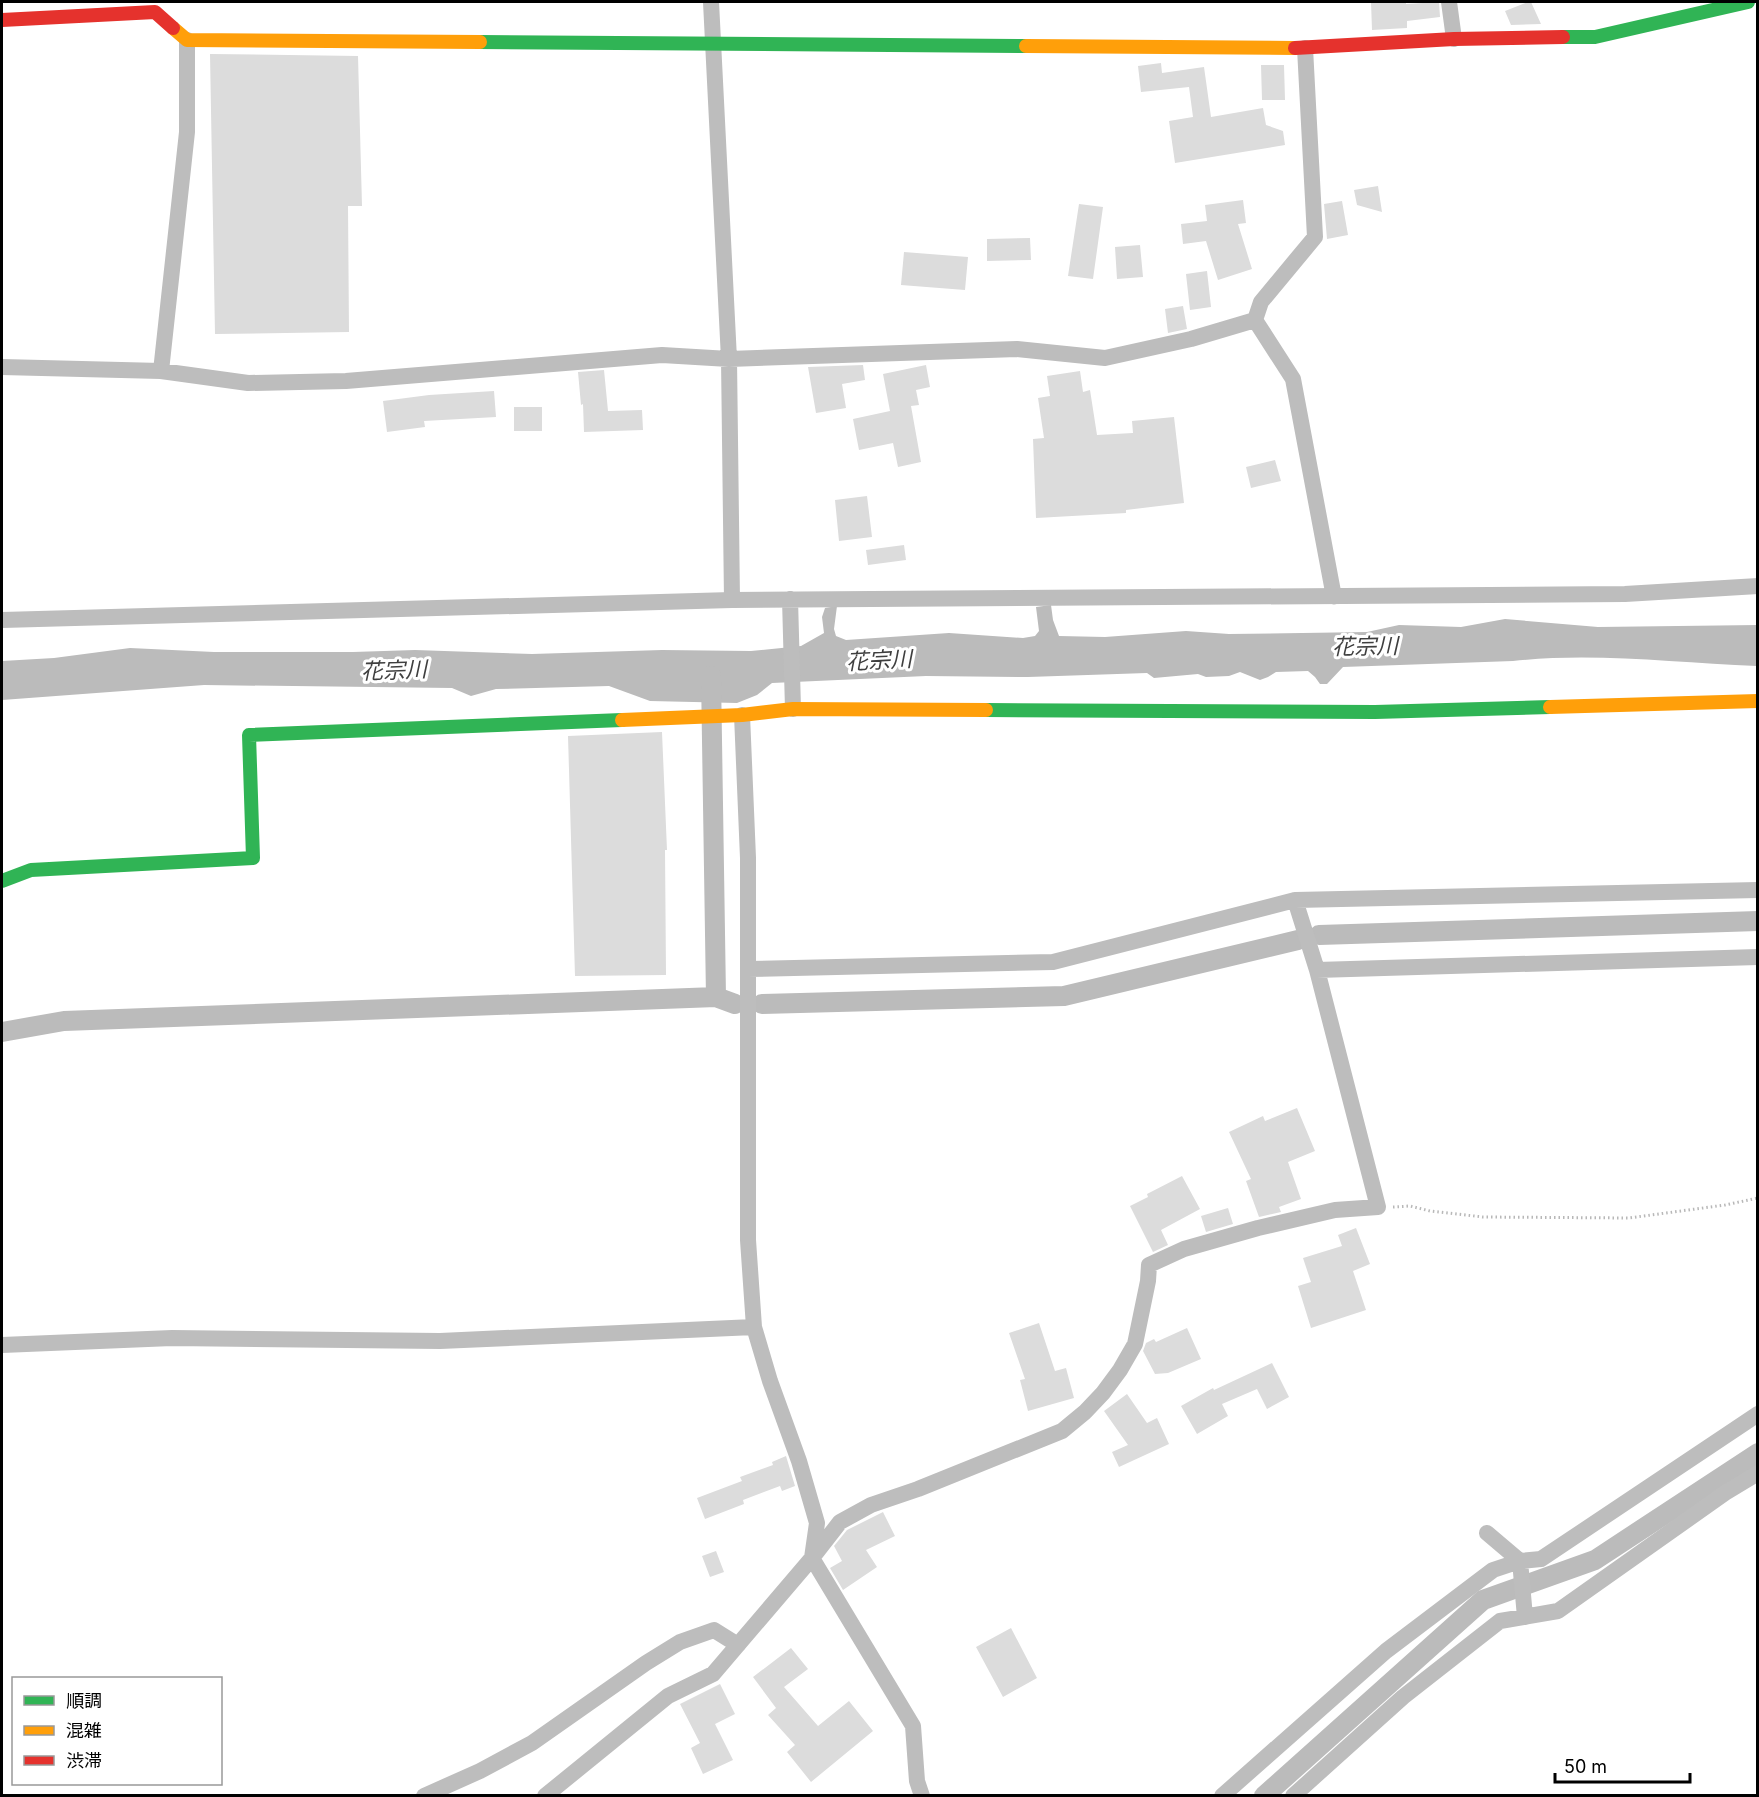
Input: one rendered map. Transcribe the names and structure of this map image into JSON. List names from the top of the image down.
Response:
{
  "water": ["花宗川"],
  "legend": ["順調", "混雑", "渋滞"],
  "scale_bar": "50 m"
}
